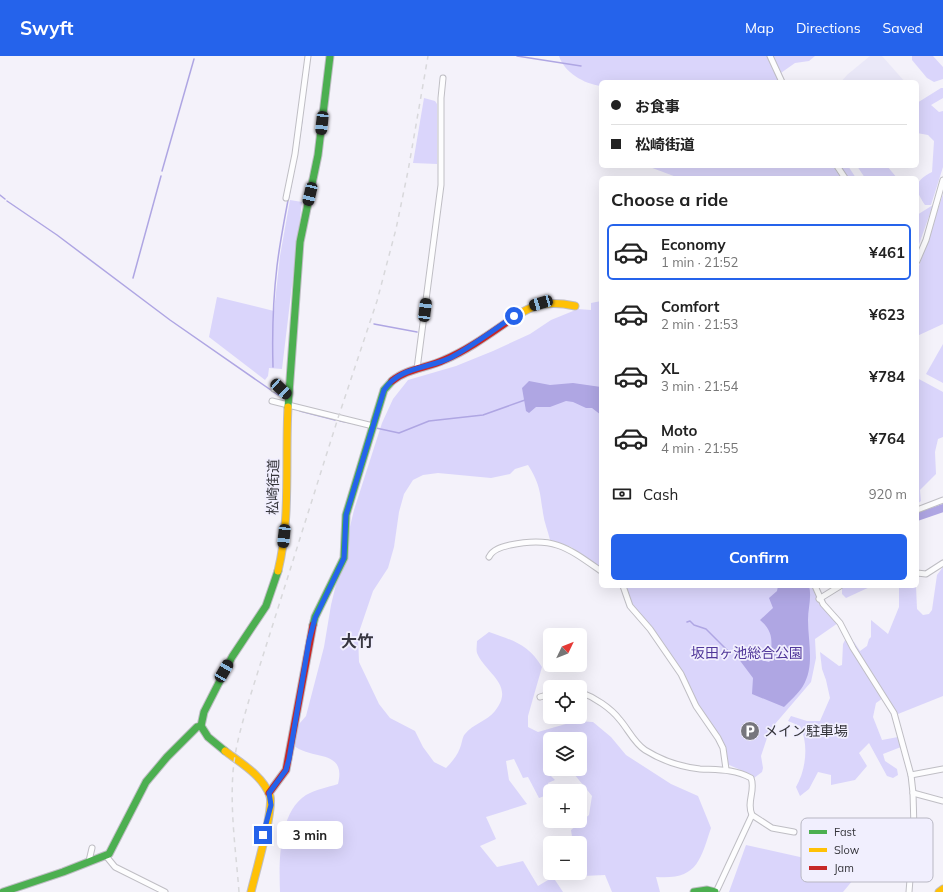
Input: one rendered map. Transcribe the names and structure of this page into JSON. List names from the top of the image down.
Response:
{
  "streets": {
    "street": ["松崎街道"]
  },
  "districts": ["大竹"],
  "parks": ["坂田ヶ池総合公園"],
  "places": {
    "parking": ["メイン駐車場"]
  },
  "legend": ["Fast", "Slow", "Jam"],
  "north": "top right",
  "page": {
    "header": "Swyft",
    "nav": ["Map", "Directions", "Saved"],
    "banner": ["お食事", "松崎街道"],
    "heading": "Choose a ride",
    "list": [
      {
        "name": "Economy",
        "note": "1 min · 21:52",
        "value": "¥461"
      },
      {
        "name": "Comfort",
        "note": "2 min · 21:53",
        "value": "¥623"
      },
      {
        "name": "XL",
        "note": "3 min · 21:54",
        "value": "¥784"
      },
      {
        "name": "Moto",
        "note": "4 min · 21:55",
        "value": "¥764"
      }
    ],
    "pay": ["Cash", "920 m"],
    "buttons": "Confirm",
    "map_buttons": ["+", "−"],
    "bubble": "3 min"
  }
}
